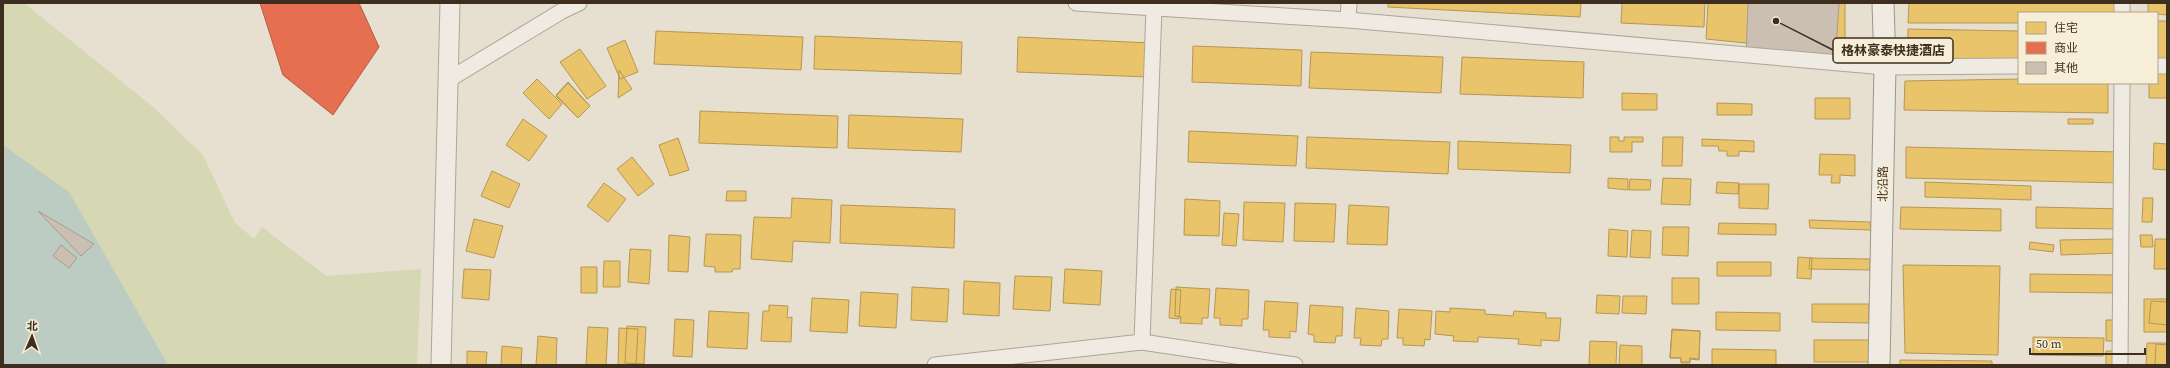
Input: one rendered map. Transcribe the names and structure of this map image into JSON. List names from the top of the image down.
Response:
{
  "streets": {
    "main road": ["北沿路"]
  },
  "places": ["格林豪泰快捷酒店"],
  "legend": ["住宅", "商业", "其他"],
  "scale_bar": "50 m",
  "north": "top"
}
